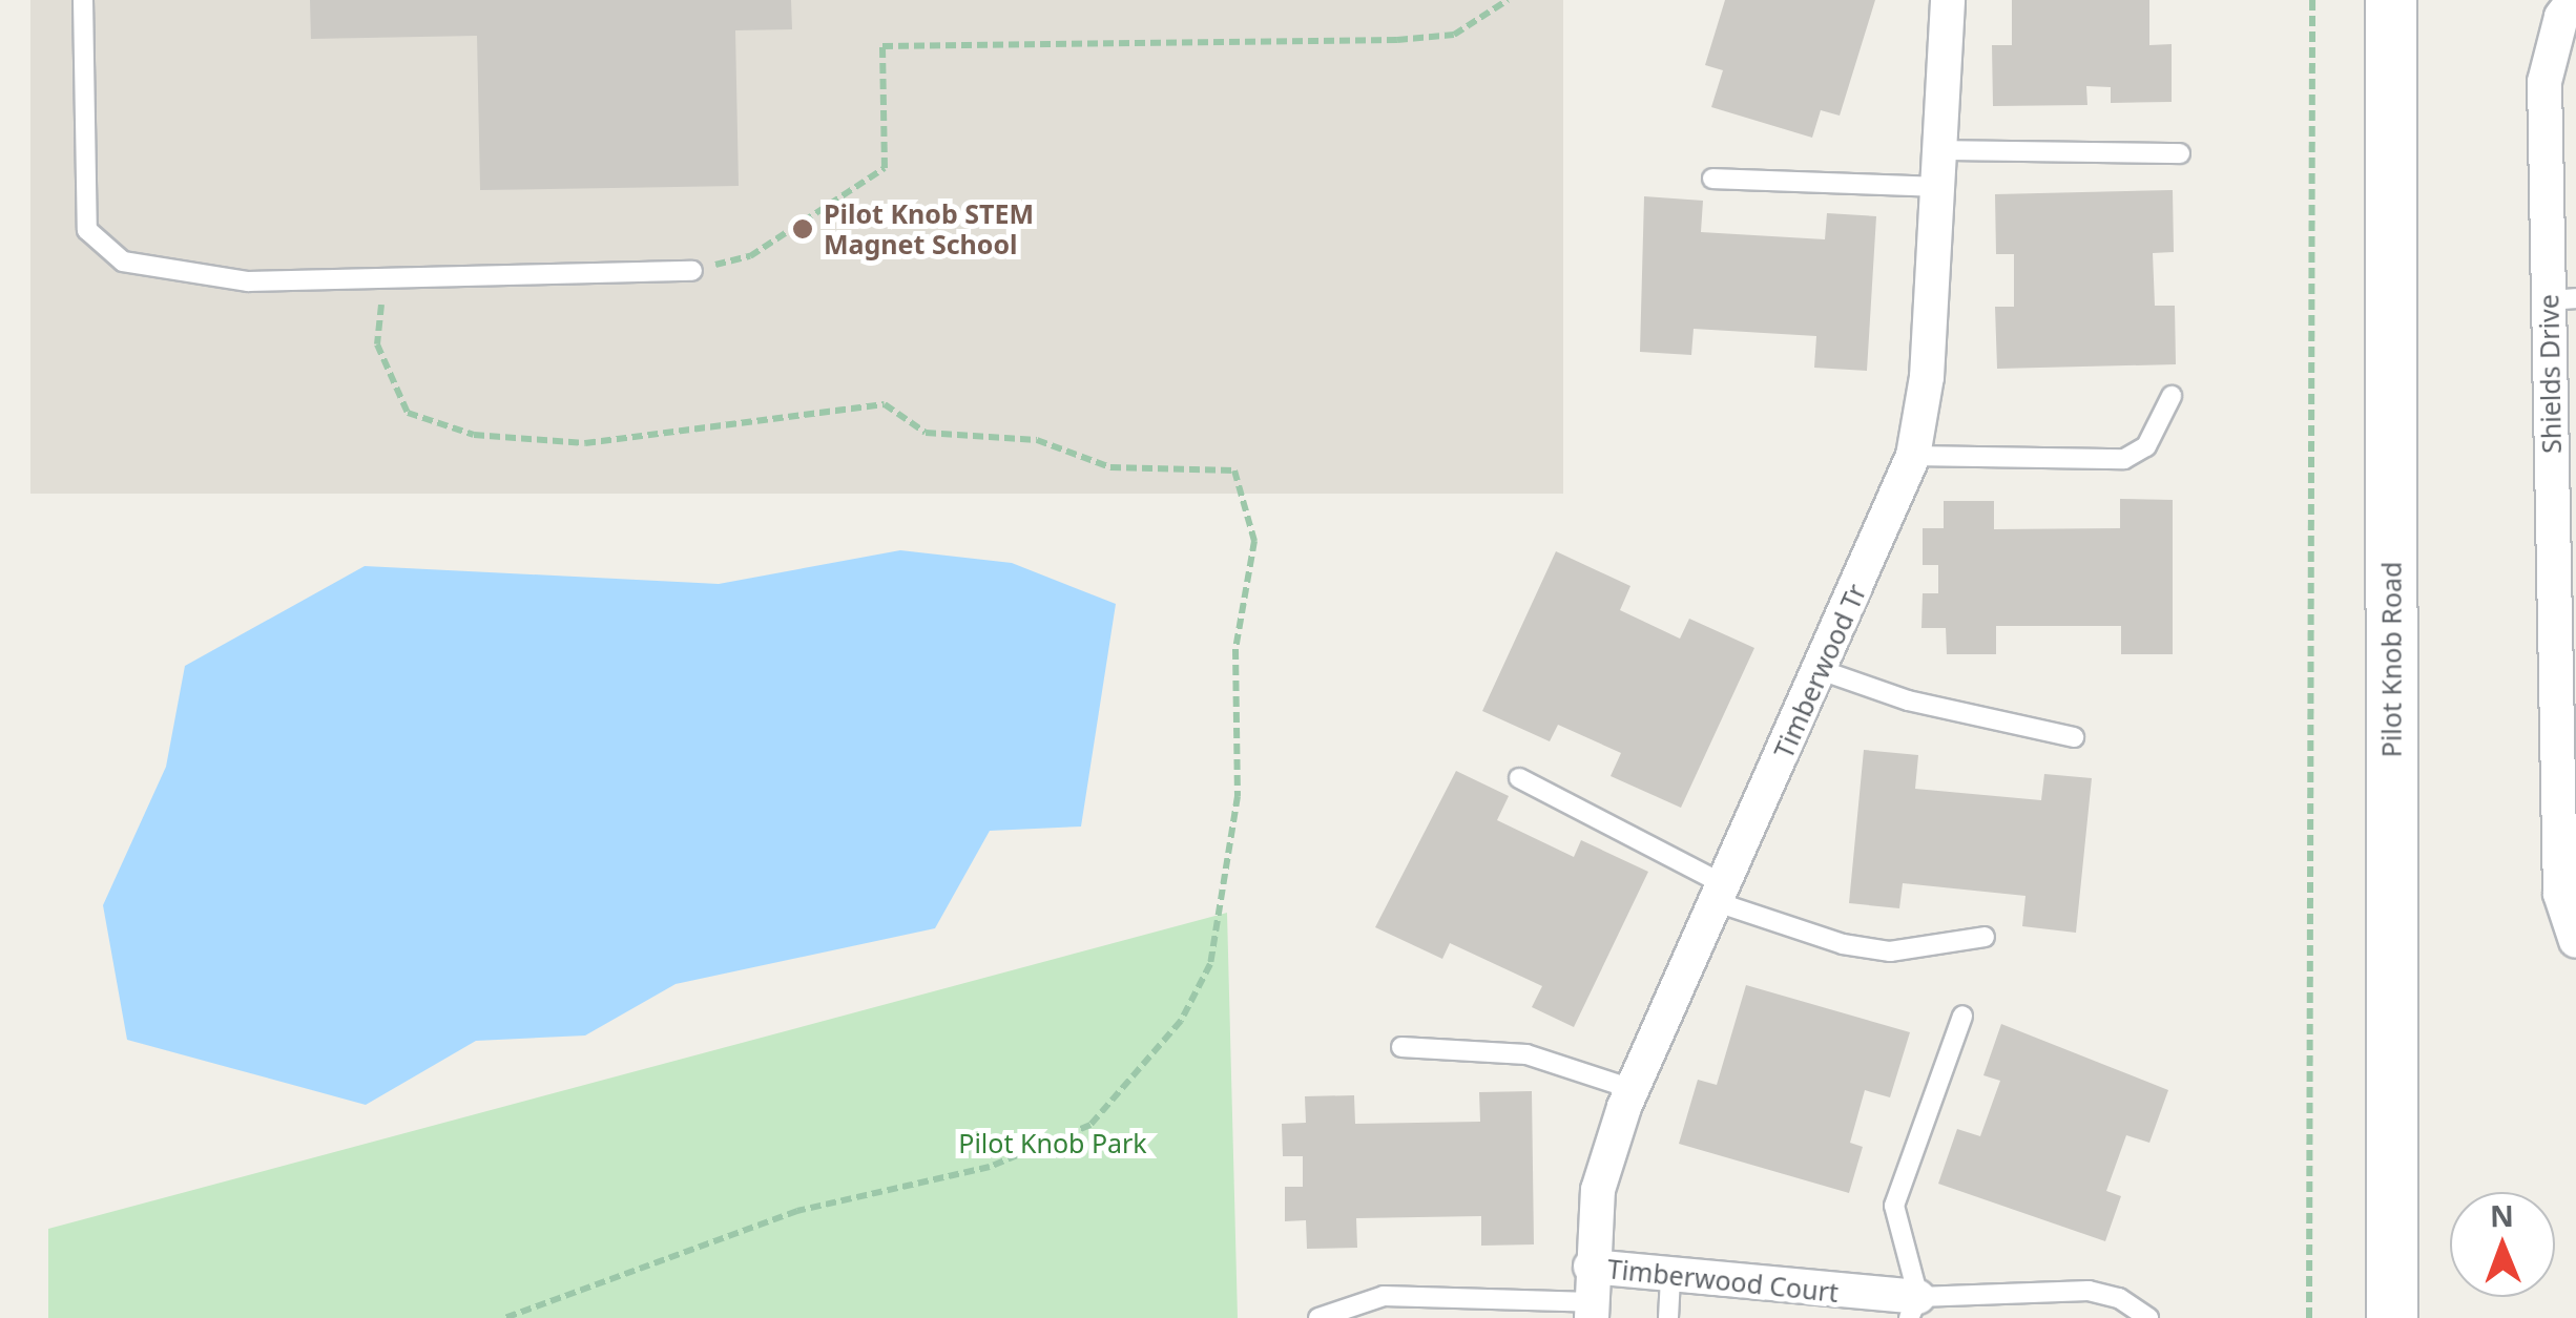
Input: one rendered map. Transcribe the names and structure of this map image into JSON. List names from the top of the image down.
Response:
{
  "streets": {
    "main road": ["Pilot Knob Road"],
    "street": ["Shields Drive", "Timberwood Tr", "Timberwood Court"]
  },
  "crossings": [
    ["Timberwood Tr", "Timberwood Court"]
  ],
  "parks": ["Pilot Knob Park"],
  "places": ["Pilot Knob STEM Magnet School"],
  "north": "top"
}
